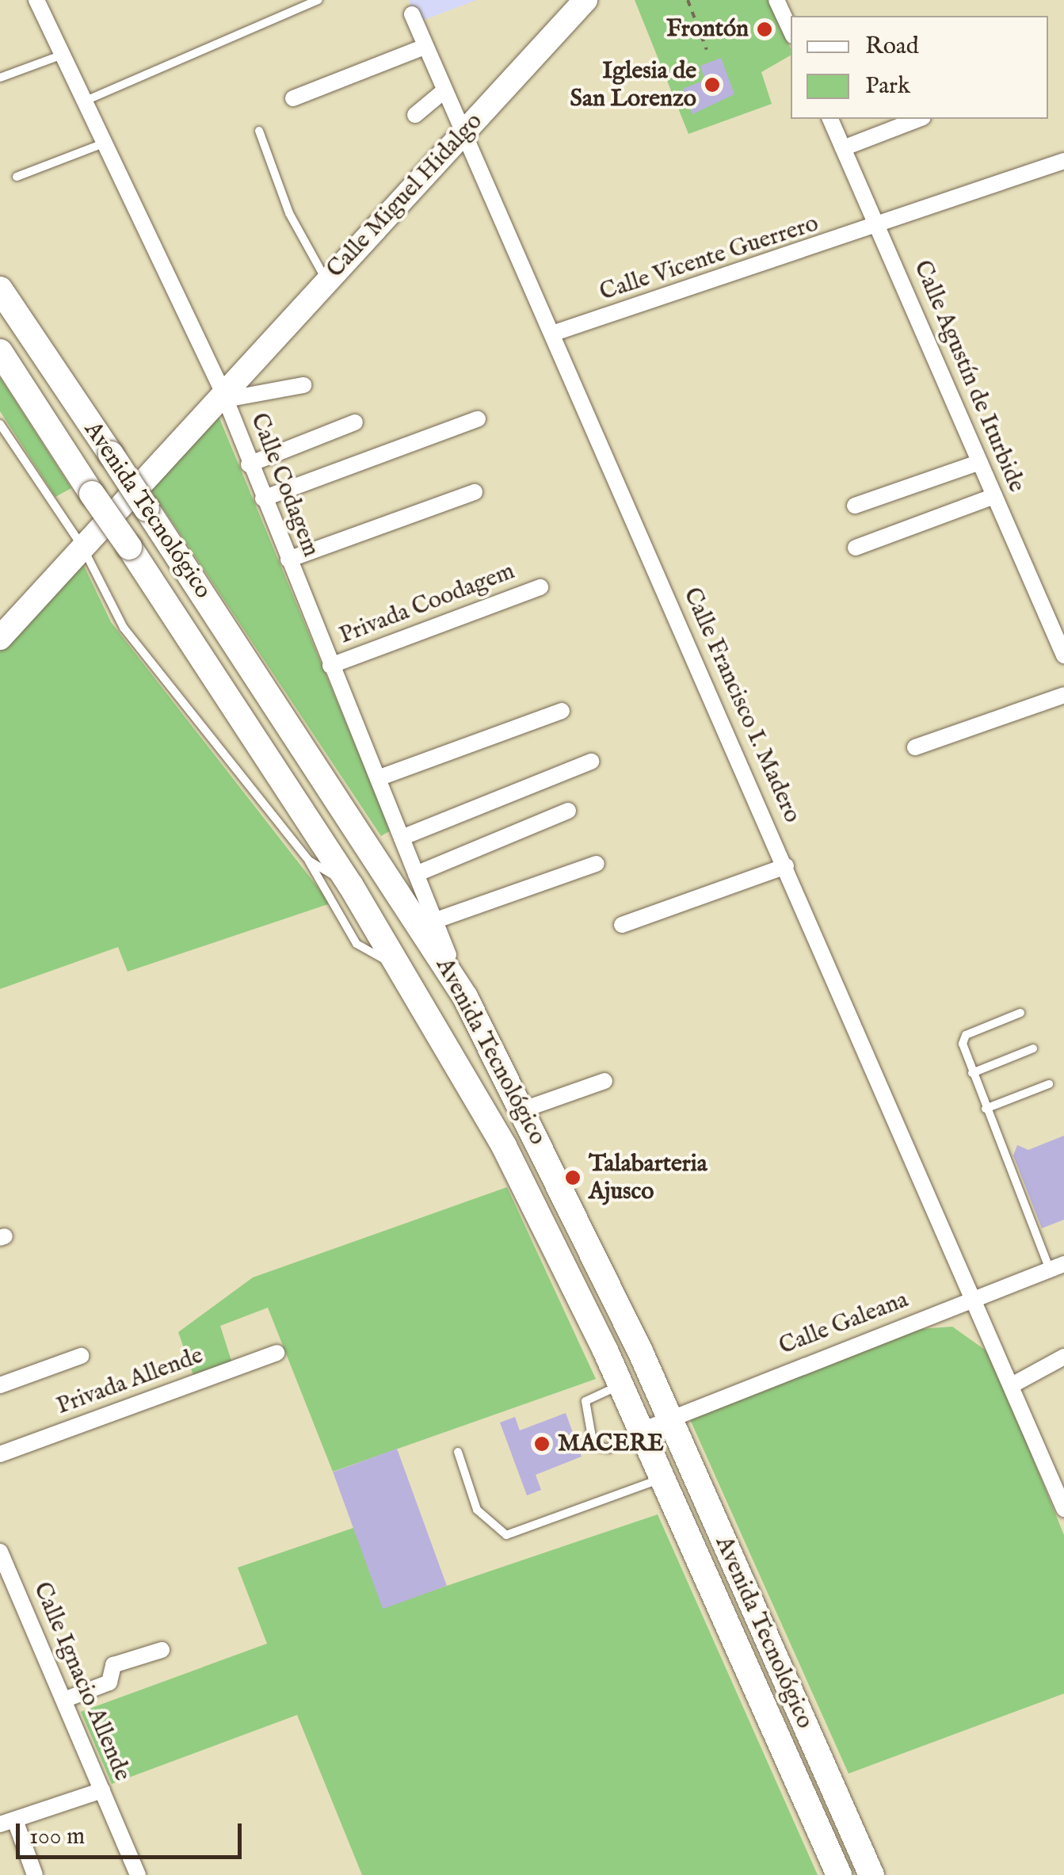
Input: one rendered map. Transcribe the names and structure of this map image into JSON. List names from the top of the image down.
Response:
{
  "streets": {
    "main road": ["Avenida Tecnológico"],
    "street": [
      "Calle Miguel Hidalgo",
      "Calle Vicente Guerrero",
      "Calle Agustín de Iturbide",
      "Calle Codagem",
      "Privada Coodagem",
      "Calle Francisco I. Madero",
      "Calle Galeana",
      "Privada Allende",
      "Calle Ignacio Allende"
    ]
  },
  "crossings": [
    ["Calle Miguel Hidalgo", "Calle Codagem"],
    ["Calle Miguel Hidalgo", "Calle Francisco I. Madero"],
    ["Calle Vicente Guerrero", "Calle Agustín de Iturbide"],
    ["Calle Vicente Guerrero", "Calle Francisco I. Madero"],
    ["Calle Codagem", "Avenida Tecnológico"],
    ["Calle Codagem", "Privada Coodagem"],
    ["Avenida Tecnológico", "Calle Galeana"],
    ["Calle Francisco I. Madero", "Calle Galeana"]
  ],
  "places": [
    "Frontón",
    "Iglesia de San Lorenzo",
    "Talabarteria Ajusco",
    "MACERE"
  ],
  "legend": ["Road", "Park"],
  "scale_bar": "100 m"
}
